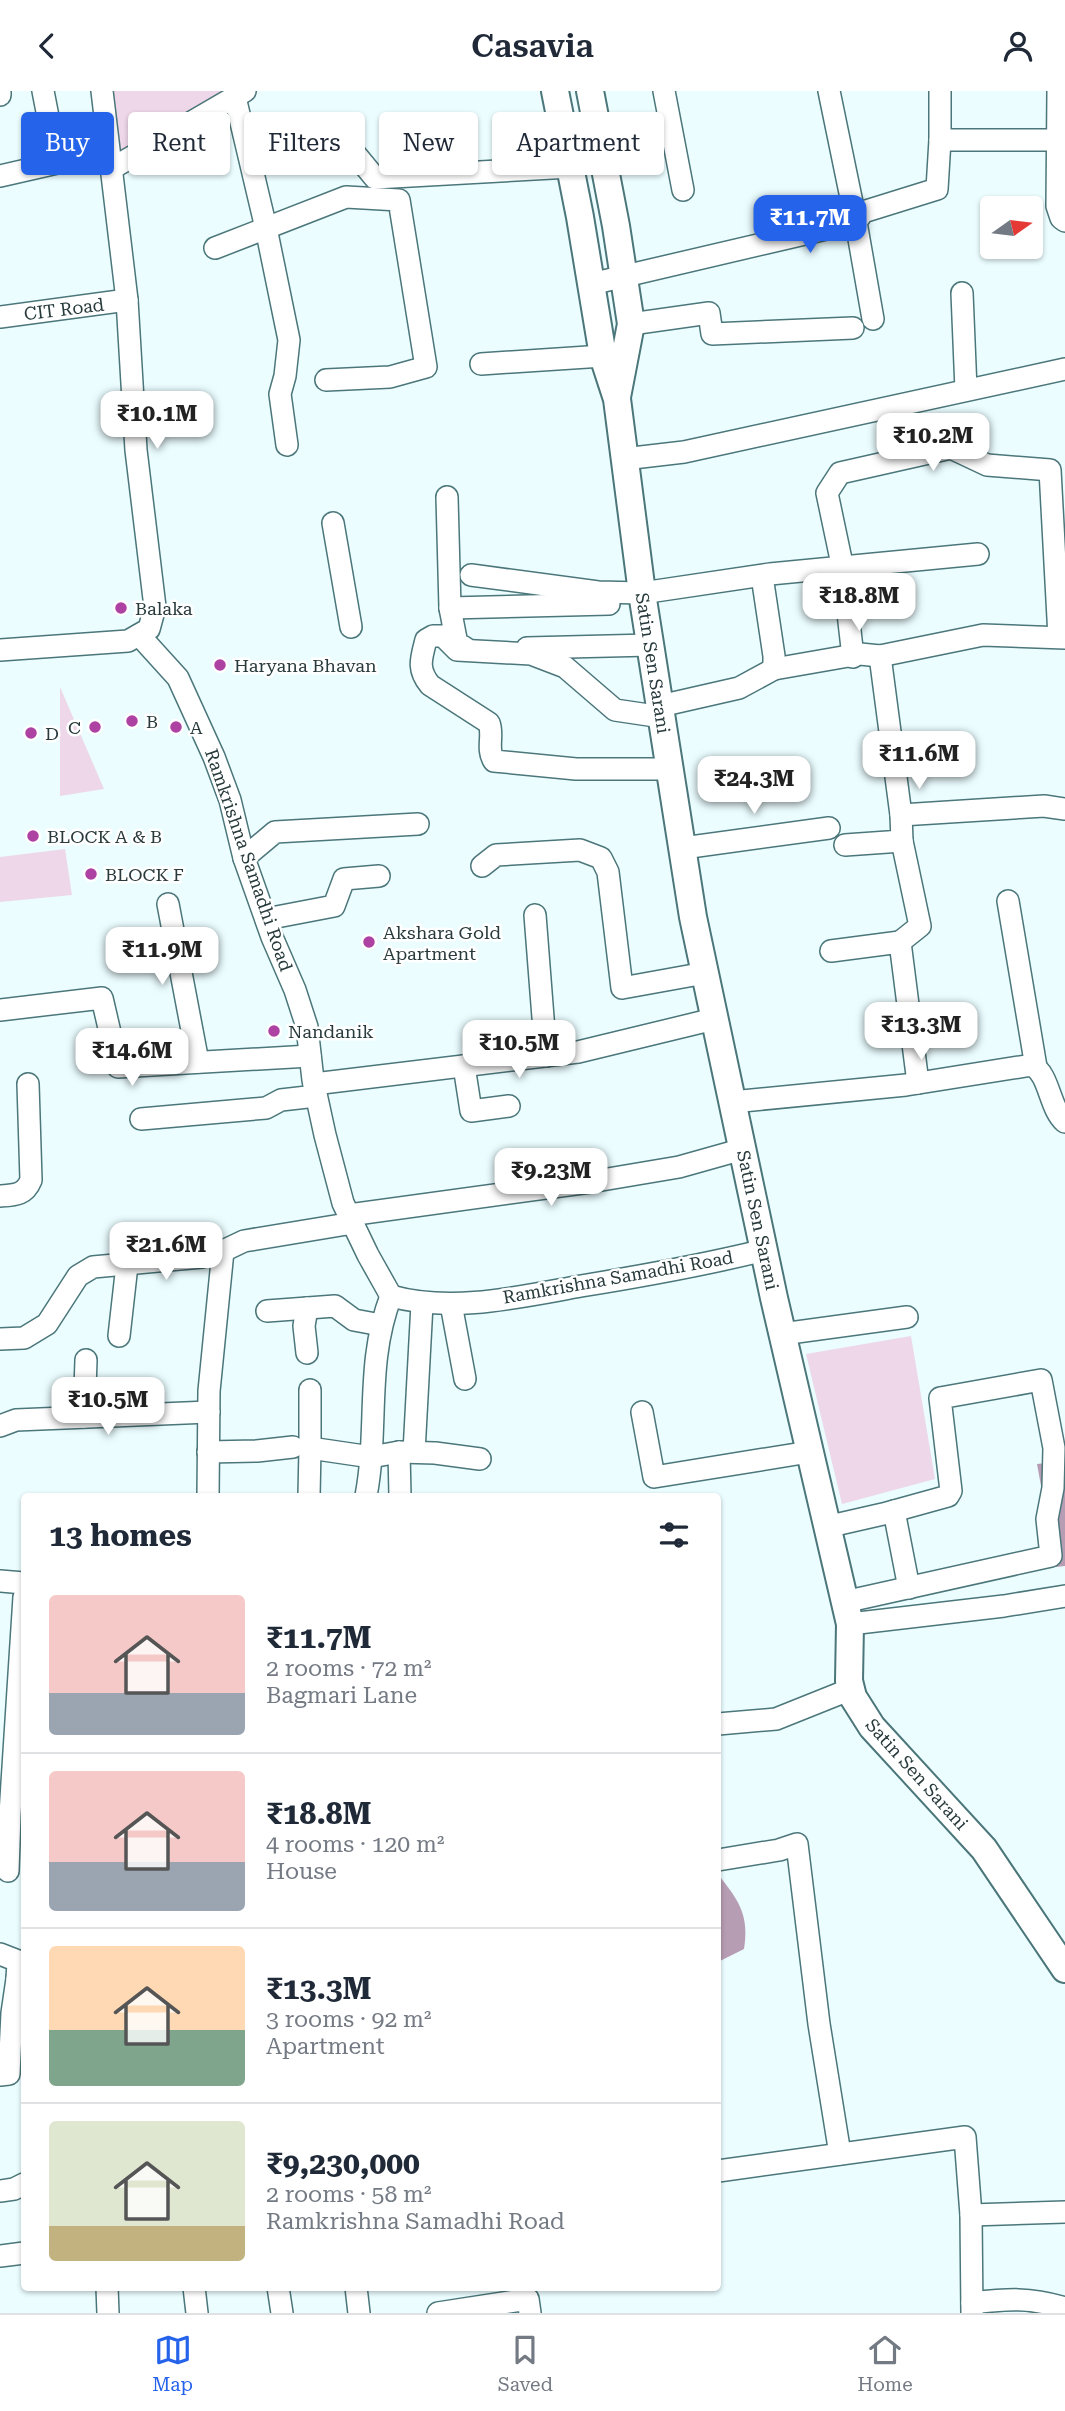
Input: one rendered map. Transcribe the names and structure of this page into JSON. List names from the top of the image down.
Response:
{
  "streets": {
    "main road": ["Satin Sen Sarani"],
    "street": ["CIT Road", "Ramkrishna Samadhi Road"]
  },
  "crossings": [
    ["Satin Sen Sarani", "Ramkrishna Samadhi Road"]
  ],
  "places": [
    "Balaka",
    "Haryana Bhavan",
    "B",
    "C",
    "A",
    "D",
    "BLOCK A & B",
    "BLOCK F",
    "Akshara Gold Apartment",
    "Nandanik"
  ],
  "north": "right",
  "page": {
    "header": "Casavia",
    "chip": [
      "Buy",
      "Rent",
      "Filters",
      "New",
      "Apartment"
    ],
    "price": [
      "₹11.7M",
      "₹10.1M",
      "₹10.2M",
      "₹18.8M",
      "₹11.6M",
      "₹24.3M",
      "₹11.9M",
      "₹13.3M",
      "₹10.5M",
      "₹14.6M",
      "₹9.23M",
      "₹21.6M",
      "₹10.5M"
    ],
    "heading": "13 homes",
    "list": [
      {
        "name": "₹11.7M",
        "note": "2 rooms · 72 m² · Bagmari Lane"
      },
      {
        "name": "₹18.8M",
        "note": "4 rooms · 120 m² · House"
      },
      {
        "name": "₹13.3M",
        "note": "3 rooms · 92 m² · Apartment"
      },
      {
        "name": "₹9,230,000",
        "note": "2 rooms · 58 m² · Ramkrishna Samadhi Road"
      }
    ],
    "tabs": ["Map", "Saved", "Home"]
  }
}
